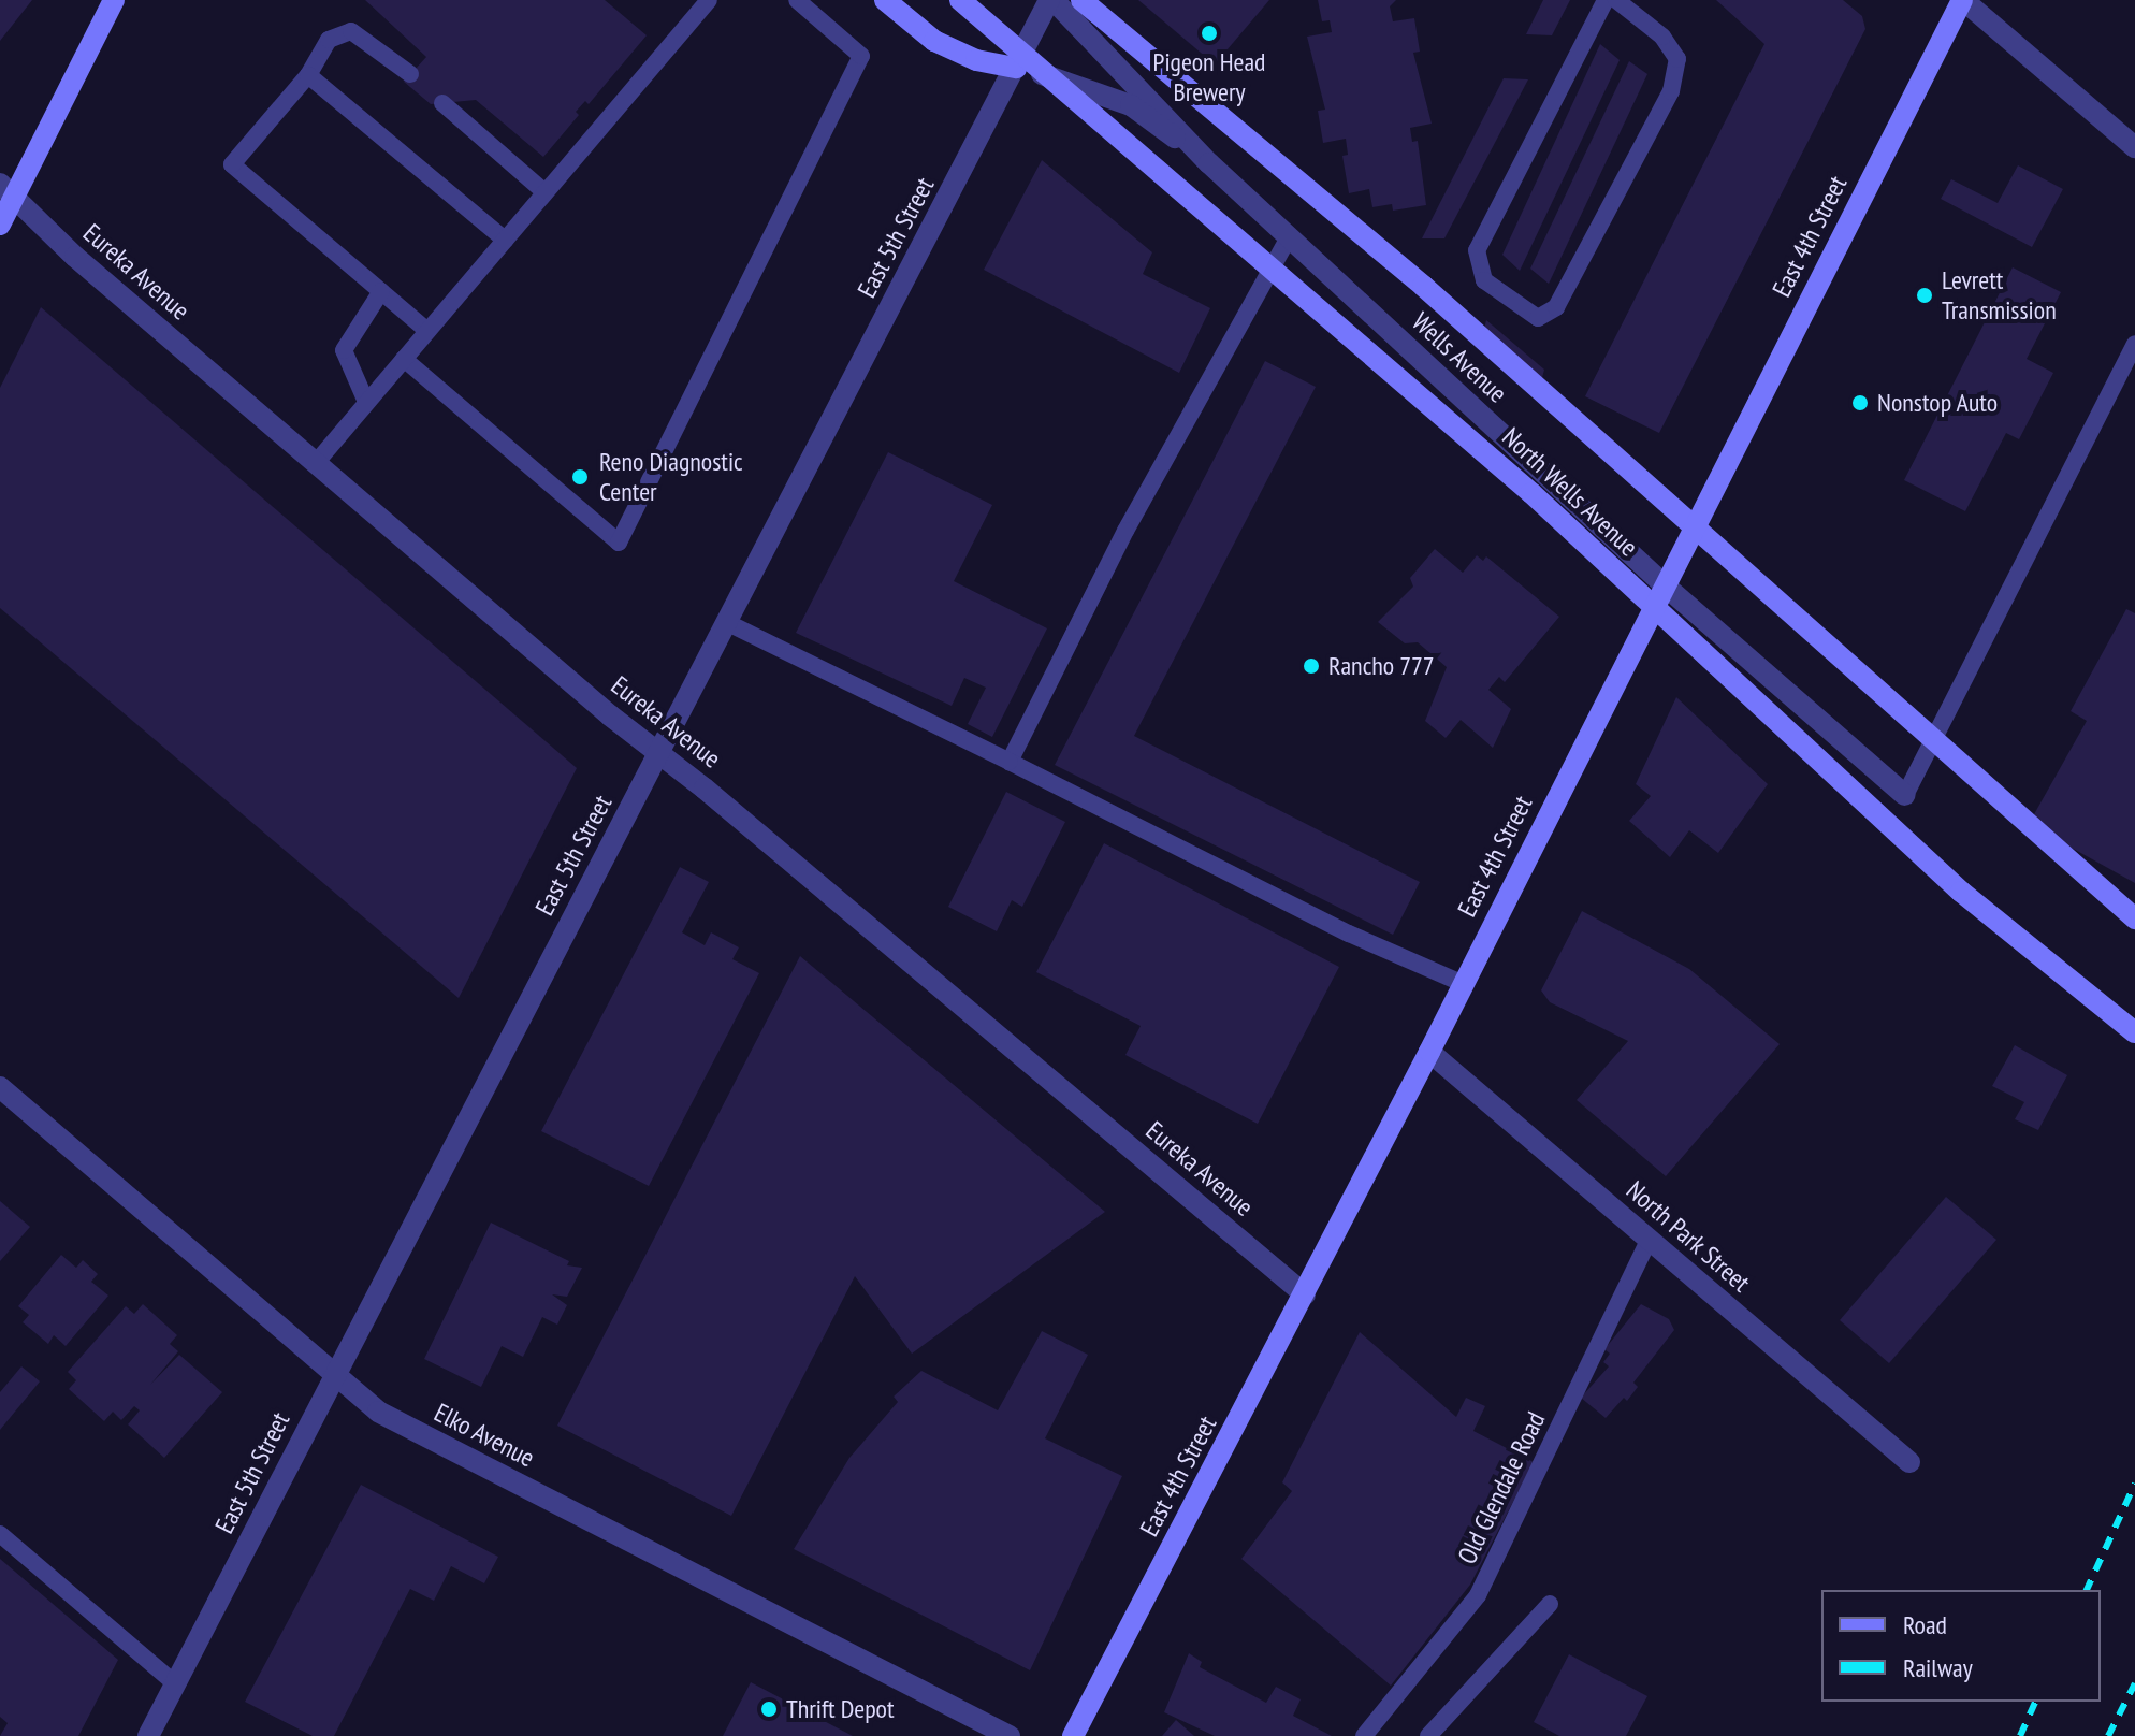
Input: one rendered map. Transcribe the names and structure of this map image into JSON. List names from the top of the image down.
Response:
{
  "streets": {
    "main road": ["East 4th Street", "North Wells Avenue"],
    "street": [
      "East 5th Street",
      "Eureka Avenue",
      "Wells Avenue",
      "North Park Street",
      "Elko Avenue"
    ],
    "lane": ["Old Glendale Road"]
  },
  "crossings": [
    ["East 4th Street", "Eureka Avenue"],
    ["East 4th Street", "Wells Avenue"],
    ["East 4th Street", "North Park Street"],
    ["East 5th Street", "Eureka Avenue"],
    ["East 5th Street", "Wells Avenue"],
    ["East 5th Street", "Elko Avenue"],
    ["North Park Street", "Old Glendale Road"]
  ],
  "places": [
    "Pigeon Head Brewery",
    "Levrett Transmission",
    "Nonstop Auto",
    "Reno Diagnostic Center",
    "Rancho 777",
    "Thrift Depot"
  ],
  "legend": ["Road", "Railway"]
}
